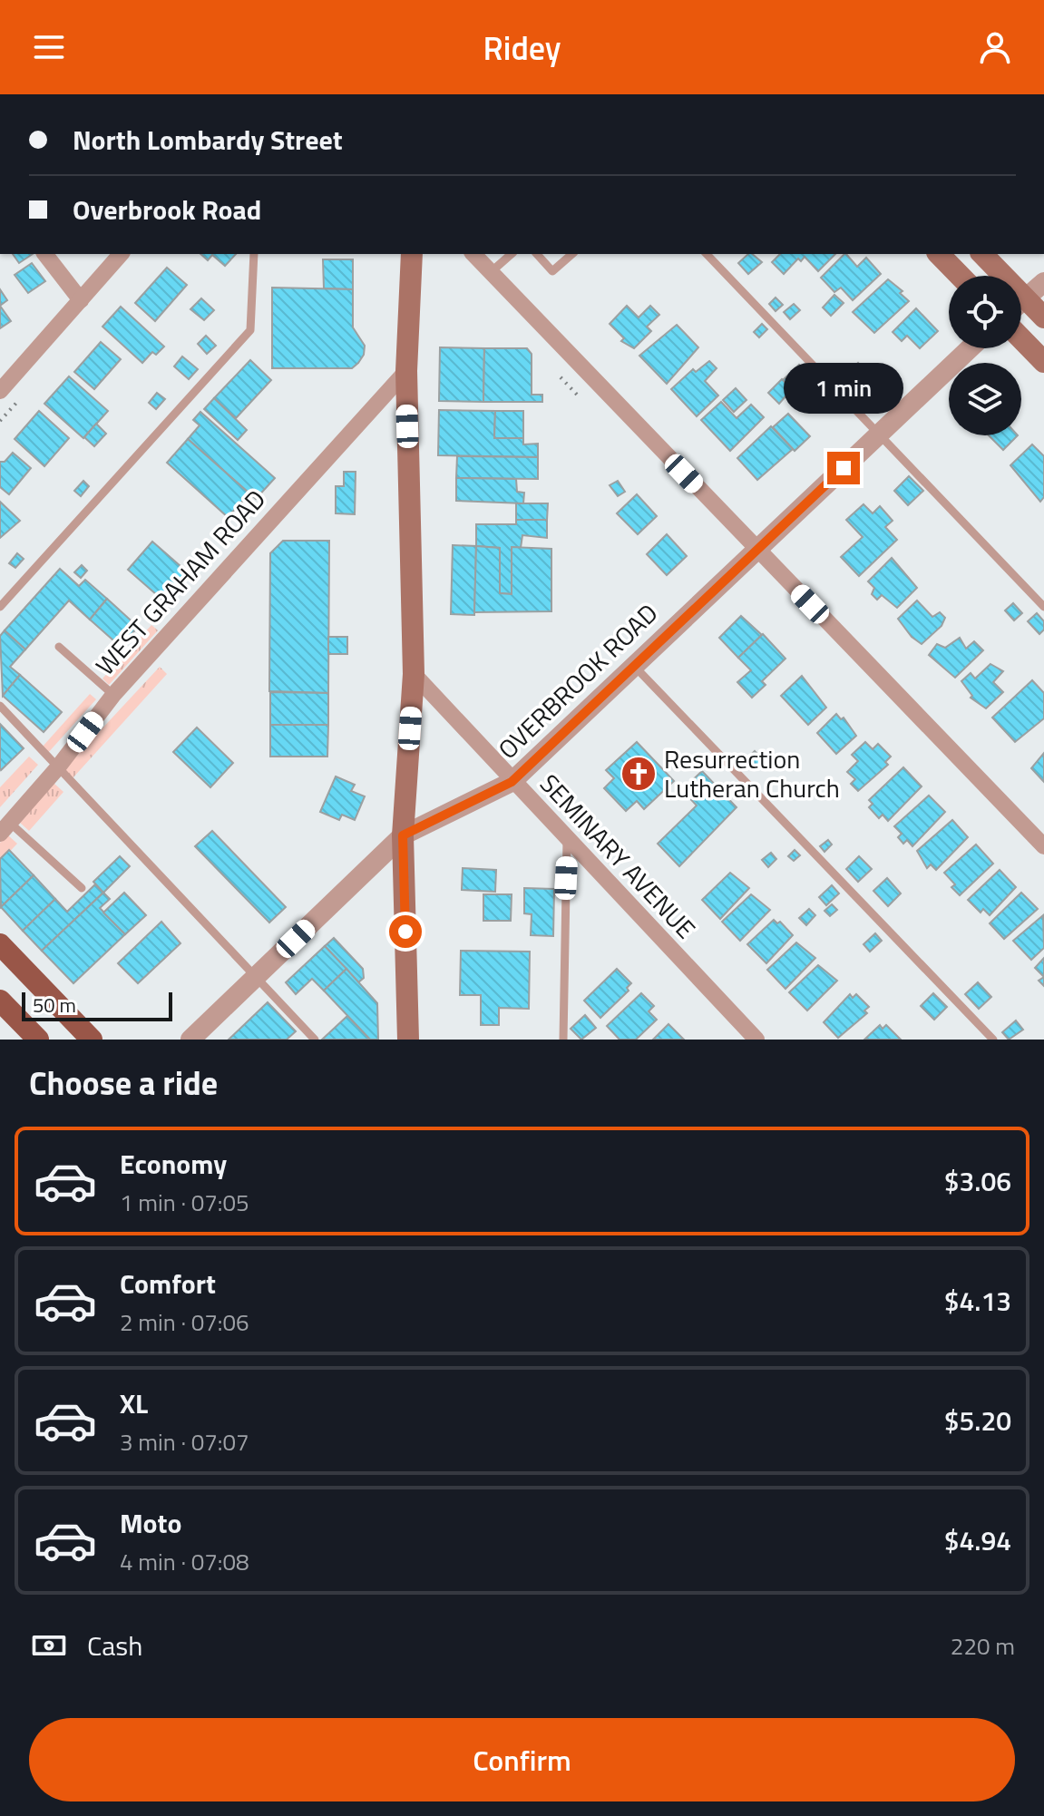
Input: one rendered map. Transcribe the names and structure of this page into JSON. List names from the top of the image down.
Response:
{
  "streets": {
    "street": ["WEST GRAHAM ROAD", "OVERBROOK ROAD", "SEMINARY AVENUE"]
  },
  "crossings": [
    ["OVERBROOK ROAD", "SEMINARY AVENUE"]
  ],
  "places": {
    "church": ["Resurrection Lutheran Church"]
  },
  "scale_bar": "50 m",
  "page": {
    "header": "Ridey",
    "banner": ["North Lombardy Street", "Overbrook Road"],
    "bubble": "1 min",
    "scale": "50 m",
    "heading": "Choose a ride",
    "list": [
      {
        "name": "Economy",
        "note": "1 min · 07:05",
        "value": "$3.06"
      },
      {
        "name": "Comfort",
        "note": "2 min · 07:06",
        "value": "$4.13"
      },
      {
        "name": "XL",
        "note": "3 min · 07:07",
        "value": "$5.20"
      },
      {
        "name": "Moto",
        "note": "4 min · 07:08",
        "value": "$4.94"
      }
    ],
    "pay": ["Cash", "220 m"],
    "buttons": "Confirm"
  }
}
